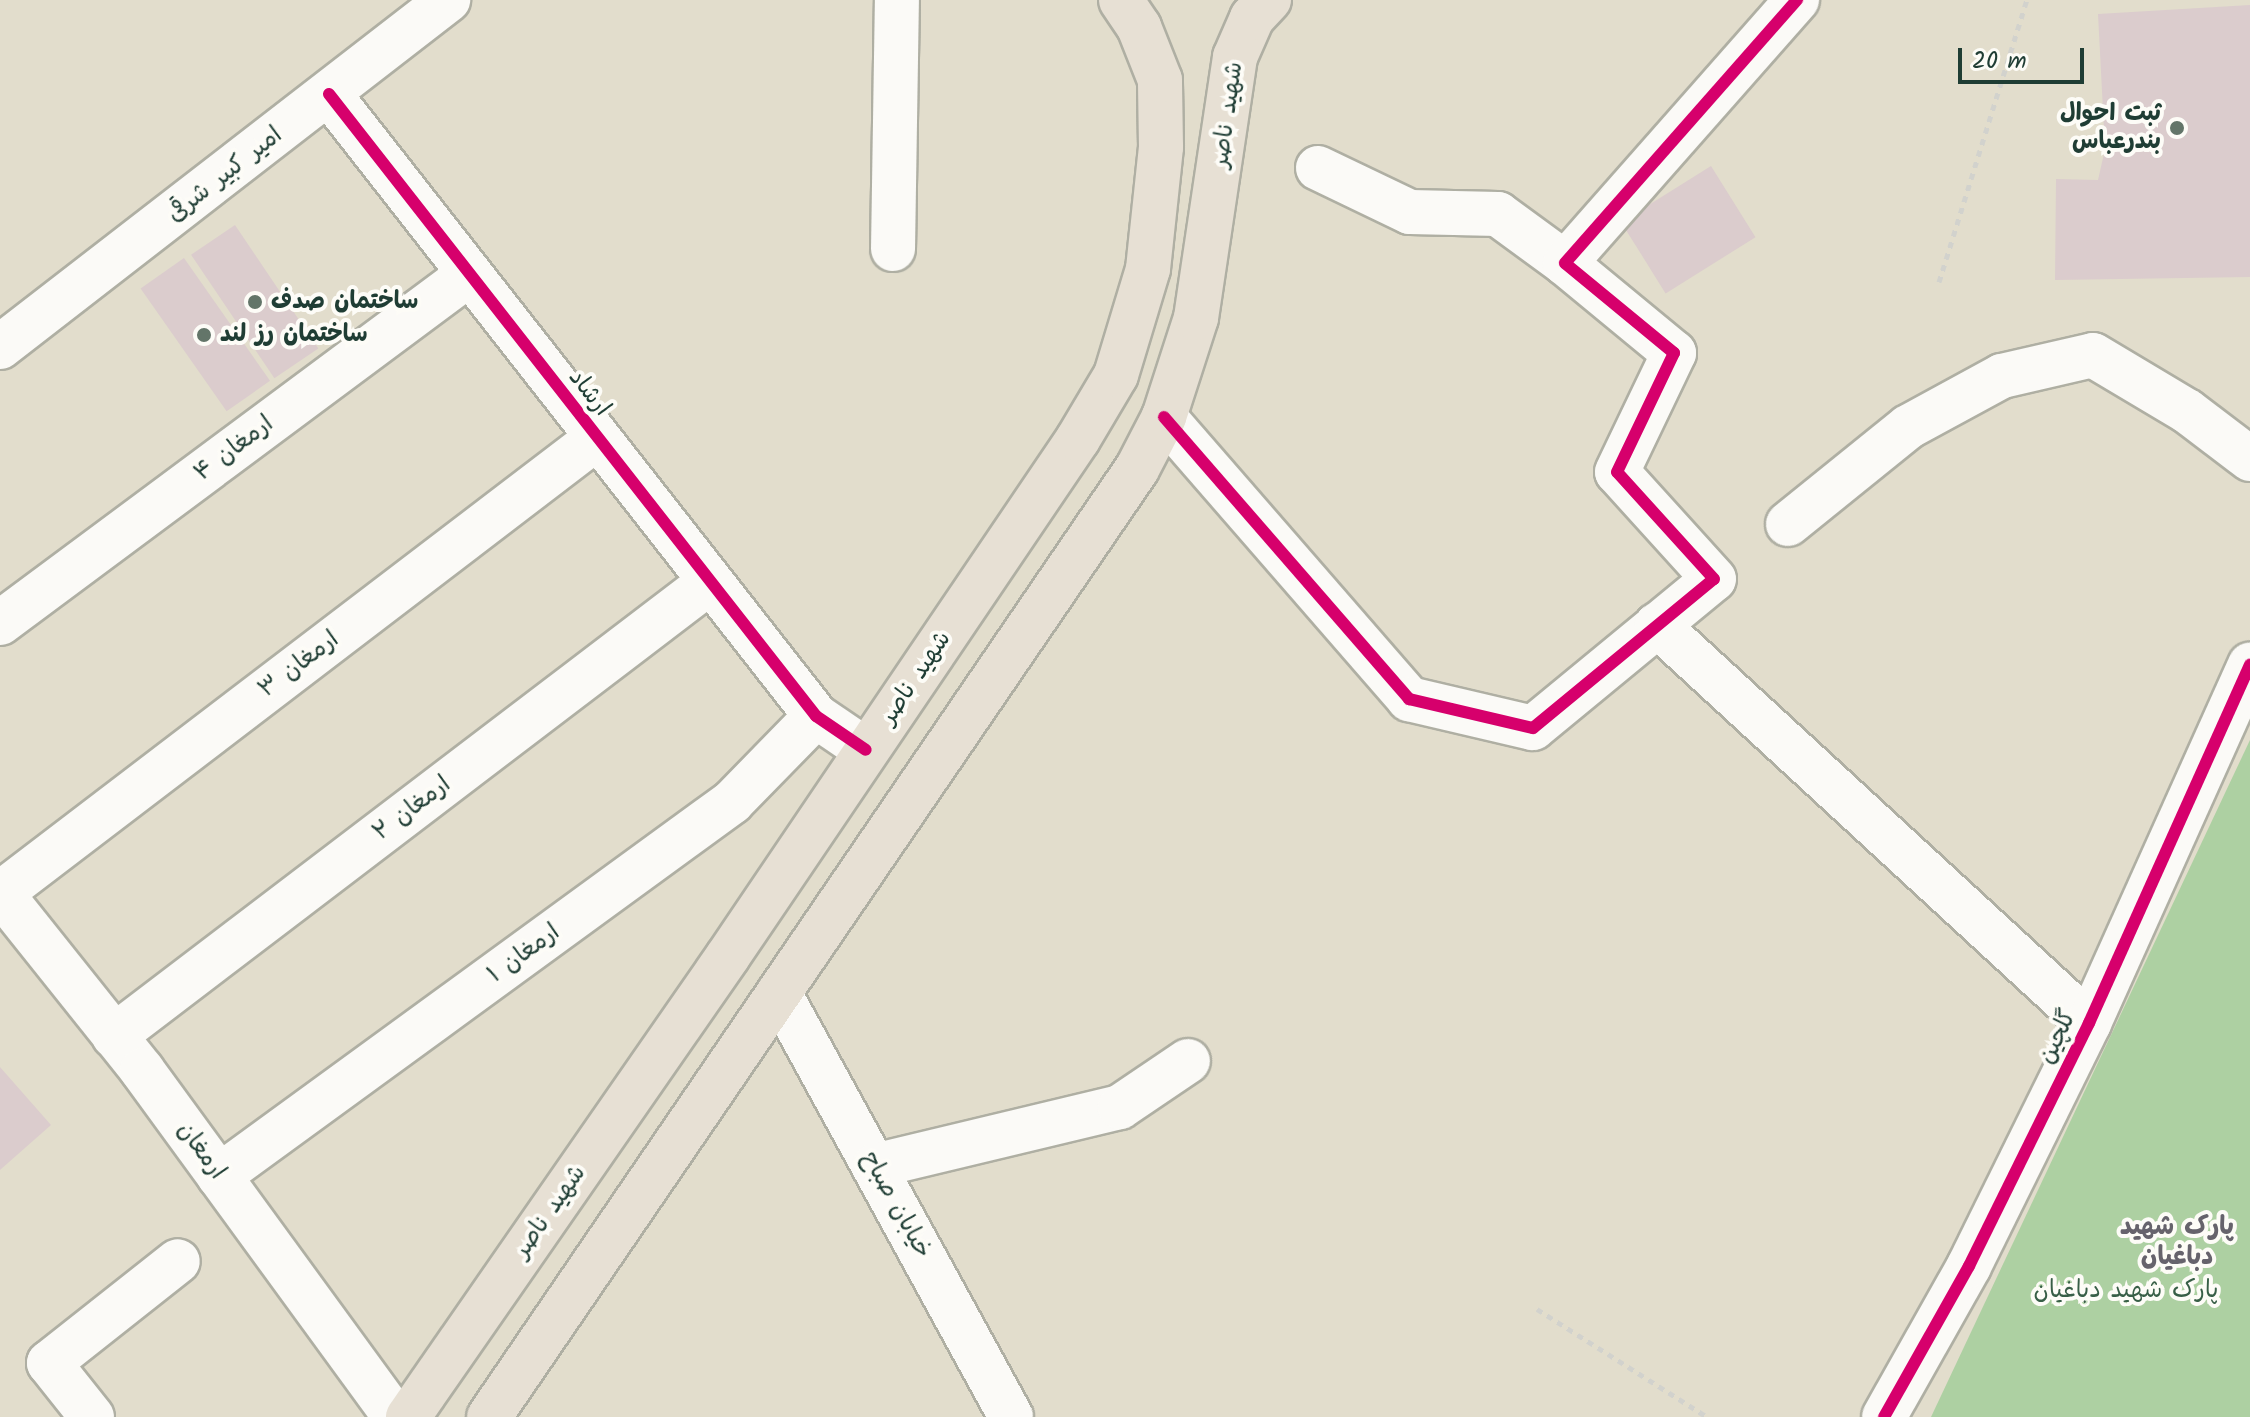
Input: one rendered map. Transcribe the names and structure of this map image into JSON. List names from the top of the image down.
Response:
{
  "streets": {
    "main road": ["شهید ناصر"],
    "street": [
      "امیر کبیر شرقی",
      "ارشاد",
      "ارمغان ۴",
      "ارمغان ۳",
      "ارمغان ۲",
      "ارمغان ۱",
      "گلچین",
      "ارمغان",
      "خیابان صباح"
    ]
  },
  "crossings": [
    ["شهید ناصر", "ارشاد"],
    ["شهید ناصر", "خیابان صباح"],
    ["امیر کبیر شرقی", "ارشاد"],
    ["ارشاد", "ارمغان ۴"],
    ["ارشاد", "ارمغان ۳"],
    ["ارشاد", "ارمغان ۲"],
    ["ارشاد", "ارمغان ۱"],
    ["ارمغان ۳", "ارمغان"],
    ["ارمغان ۲", "ارمغان"],
    ["ارمغان ۱", "ارمغان"]
  ],
  "districts": ["پارک شهید دباغیان"],
  "parks": ["پارک شهید دباغیان"],
  "places": ["ثبت احوال بندرعباس", "ساختمان صدف", "ساختمان رز لند"],
  "scale_bar": "20 m"
}
